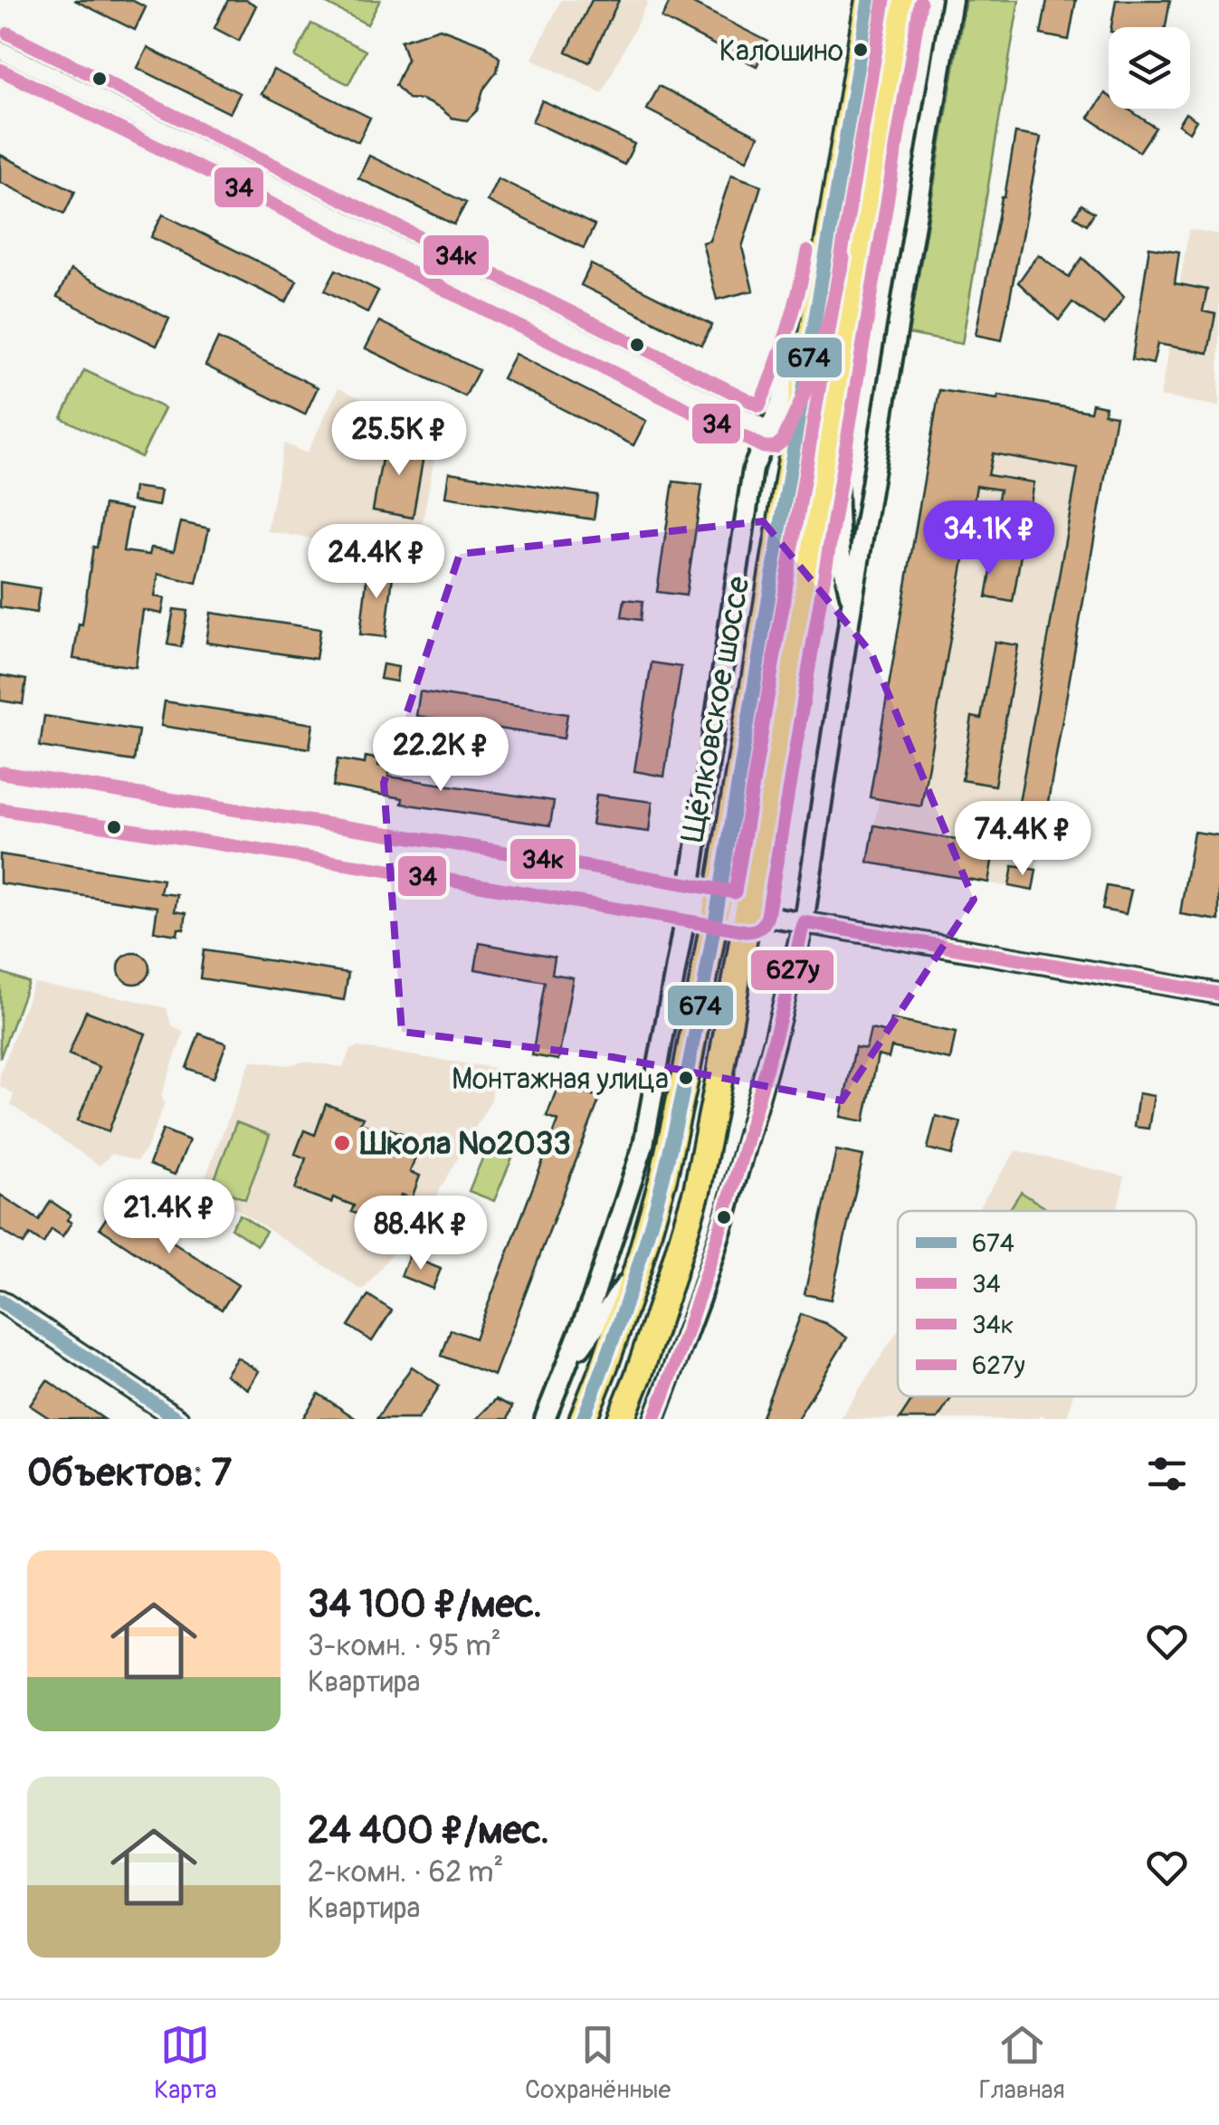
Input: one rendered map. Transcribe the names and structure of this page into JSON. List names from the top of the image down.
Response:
{
  "streets": {
    "main road": ["Щёлковское шоссе"]
  },
  "places": ["Калошино", "Монтажная улица", "Школа №2033"],
  "lines": [
    "transit line 674",
    "transit line 34к",
    "transit line 34",
    "transit line 627у"
  ],
  "legend": [
    "674",
    "34",
    "34к",
    "627у"
  ],
  "page": {
    "price": [
      "25.5K ₽",
      "34.1K ₽",
      "24.4K ₽",
      "22.2K ₽",
      "74.4K ₽",
      "21.4K ₽",
      "88.4K ₽"
    ],
    "heading": "Объектов: 7",
    "list": [
      {
        "name": "34 100 ₽/мес.",
        "note": "3-комн. · 95 m² · Квартира"
      },
      {
        "name": "24 400 ₽/мес.",
        "note": "2-комн. · 62 m² · Квартира"
      }
    ],
    "tabs": ["Карта", "Сохранённые", "Главная"]
  }
}
